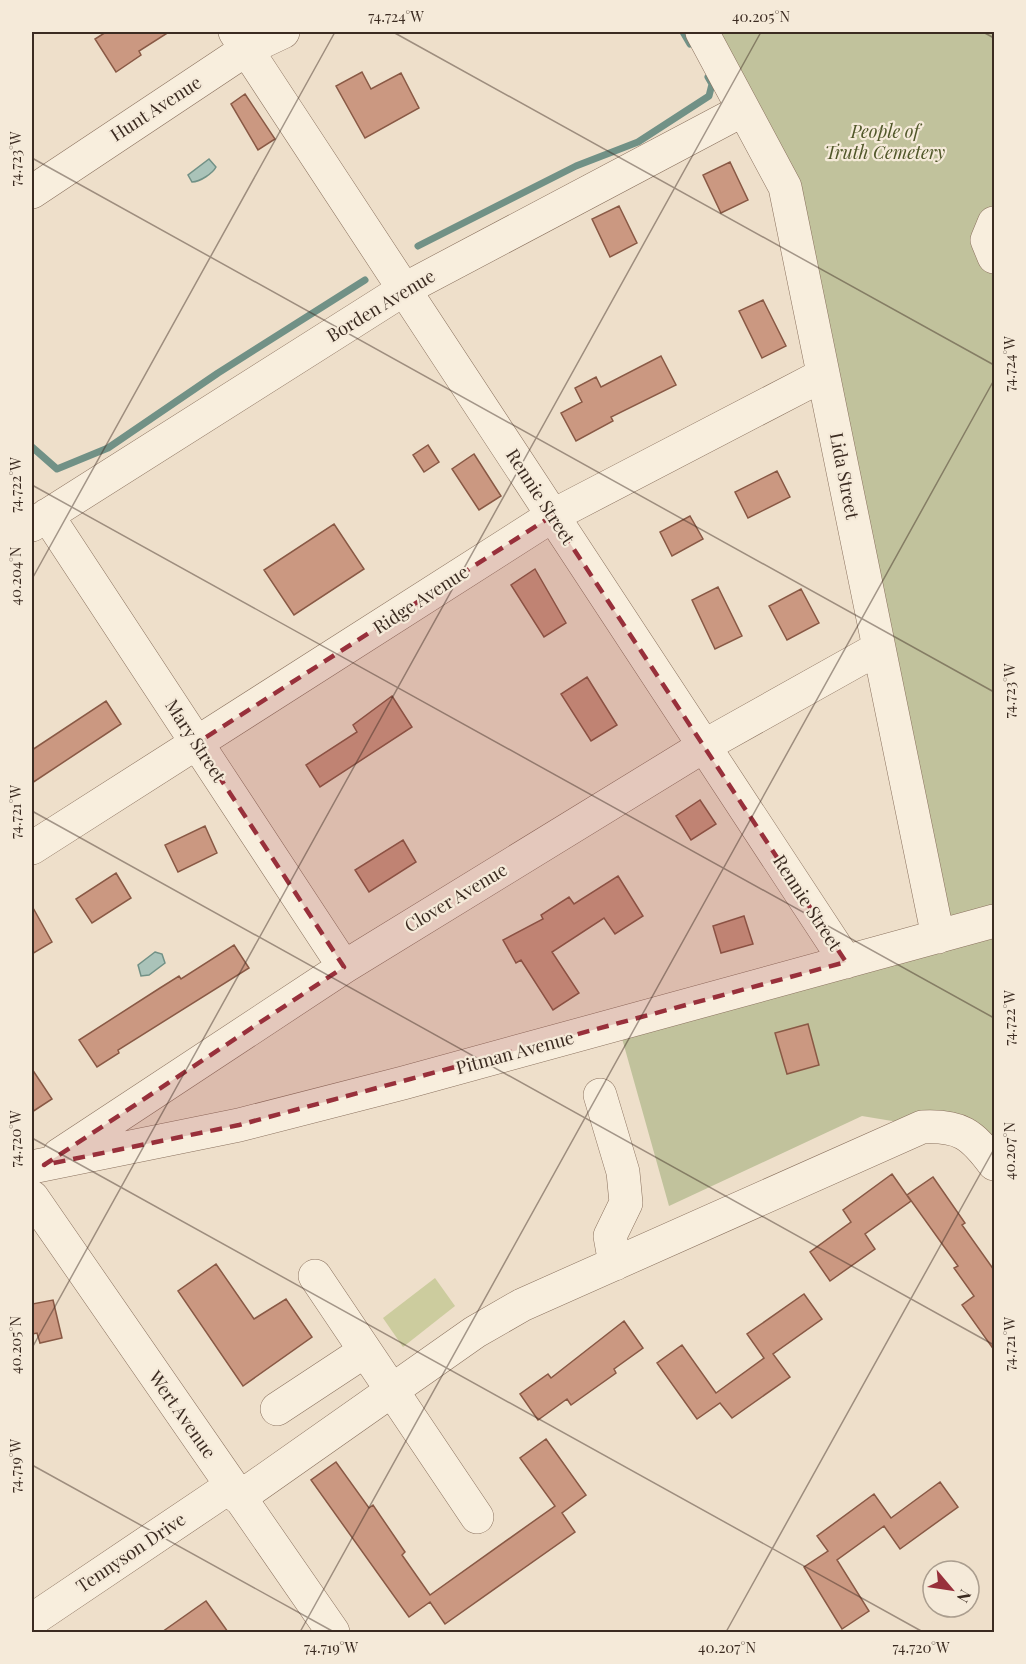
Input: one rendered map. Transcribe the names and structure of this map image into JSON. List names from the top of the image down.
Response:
{
  "streets": {
    "street": [
      "Hunt Avenue",
      "Borden Avenue",
      "Lida Street",
      "Rennie Street",
      "Ridge Avenue",
      "Mary Street",
      "Clover Avenue",
      "Pitman Avenue",
      "Wert Avenue",
      "Tennyson Drive"
    ]
  },
  "crossings": [
    ["Hunt Avenue", "Rennie Street"],
    ["Borden Avenue", "Lida Street"],
    ["Borden Avenue", "Rennie Street"],
    ["Borden Avenue", "Mary Street"],
    ["Lida Street", "Ridge Avenue"],
    ["Lida Street", "Clover Avenue"],
    ["Lida Street", "Pitman Avenue"],
    ["Rennie Street", "Ridge Avenue"],
    ["Rennie Street", "Clover Avenue"],
    ["Rennie Street", "Pitman Avenue"],
    ["Ridge Avenue", "Mary Street"],
    ["Mary Street", "Clover Avenue"],
    ["Clover Avenue", "Pitman Avenue"],
    ["Wert Avenue", "Tennyson Drive"]
  ],
  "parks": ["People of Truth Cemetery"],
  "north": "bottom right",
  "coordinates": [
    "74.724°W",
    "40.205°N",
    "74.723°W",
    "74.722°W",
    "40.204°N",
    "74.721°W",
    "74.720°W",
    "40.207°N",
    "74.719°W"
  ]
}
